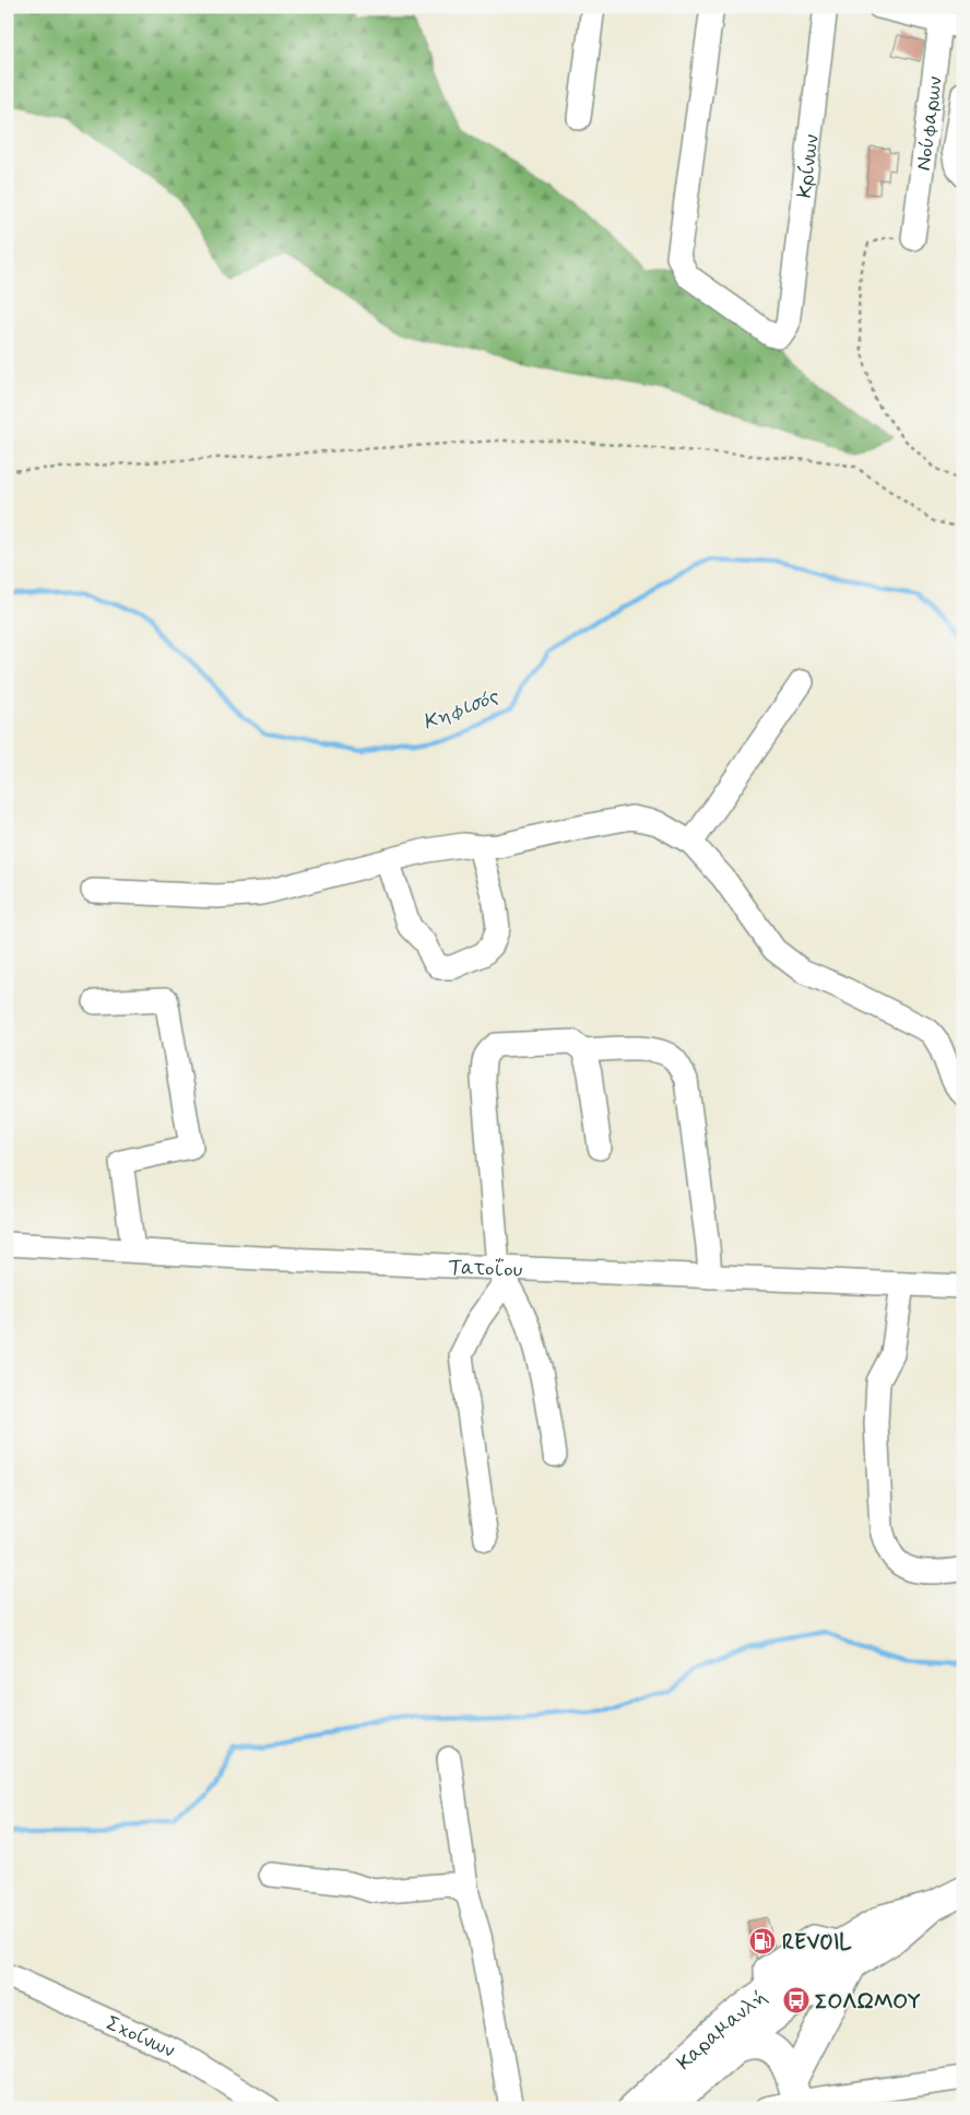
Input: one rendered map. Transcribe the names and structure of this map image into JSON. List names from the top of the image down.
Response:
{
  "streets": {
    "main road": ["Καραμανλή"],
    "street": [
      "Νούφαρων",
      "Κρίνων",
      "Τατοΐου",
      "Σχοίνων"
    ]
  },
  "water": ["Κηφισός"],
  "places": {
    "fuel station": ["REVOIL"],
    "bus stop": ["ΣΟΛΩΜΟΥ"]
  }
}
